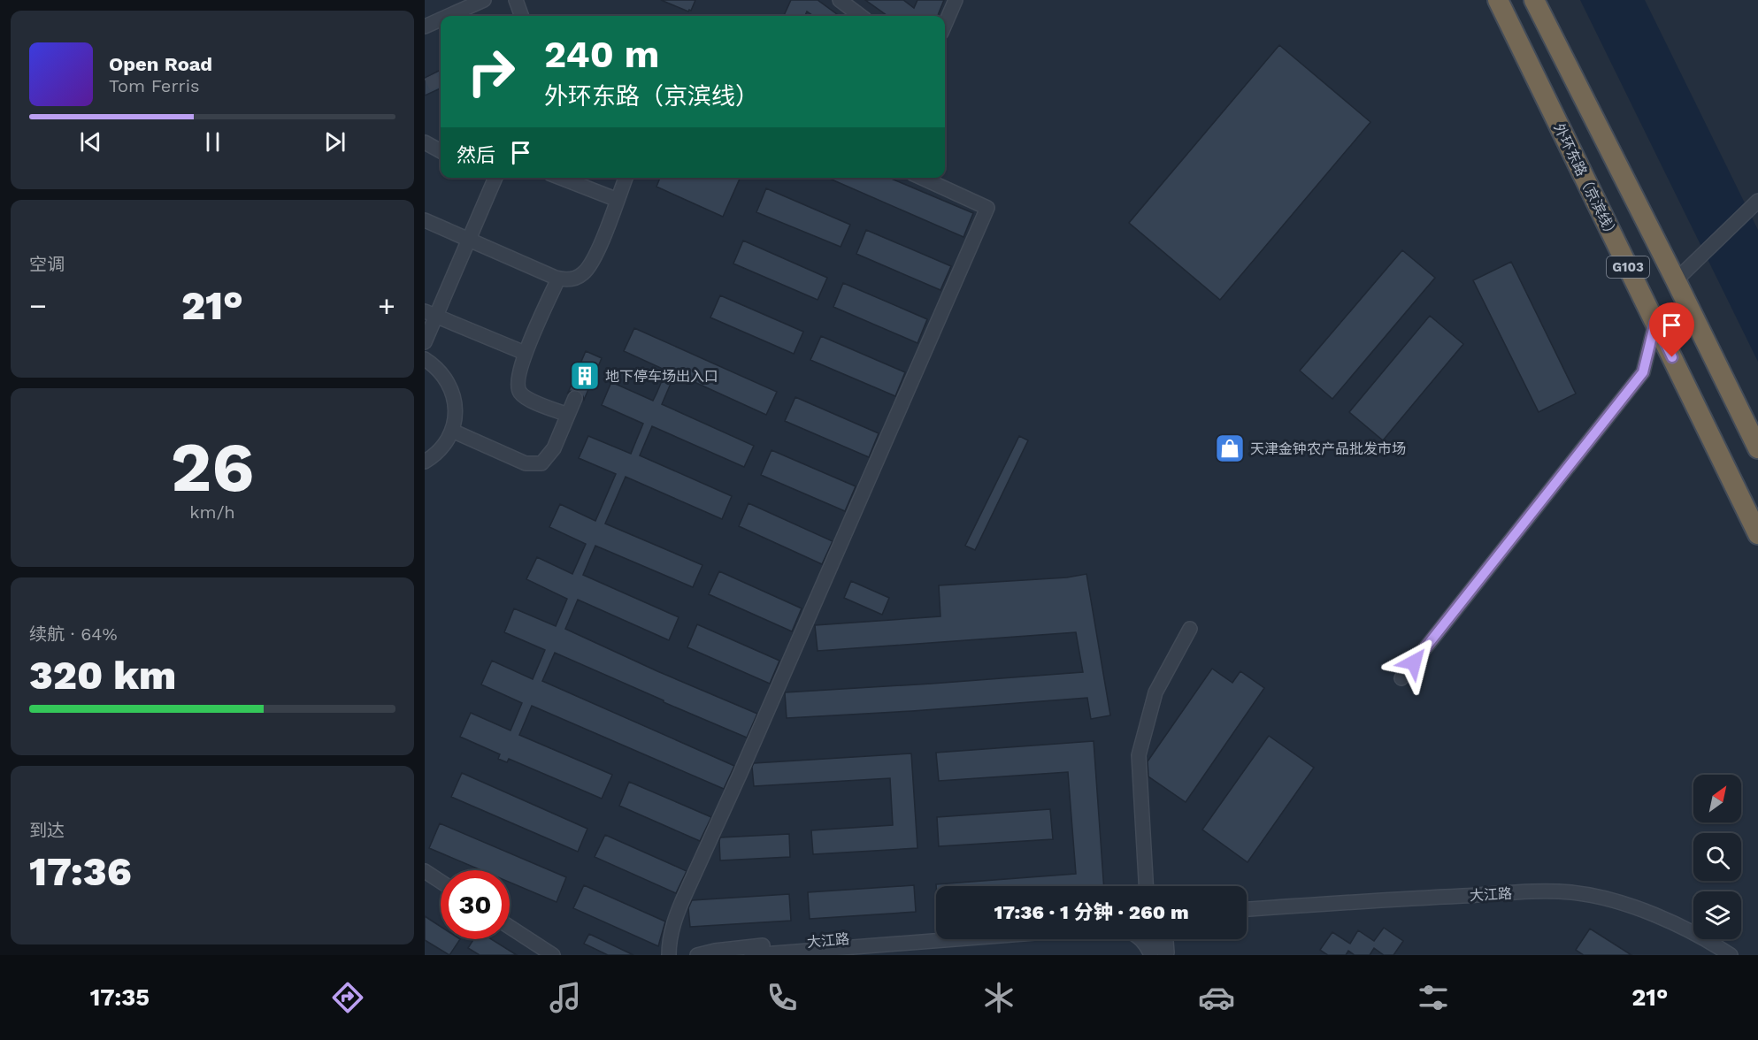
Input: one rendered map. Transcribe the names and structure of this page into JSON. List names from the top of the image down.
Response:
{
  "streets": {
    "highway": ["外环东路（京滨线）", "G103"],
    "street": ["大江路"]
  },
  "places": {
    "building": ["地下停车场出入口"],
    "shop": ["天津金钟农产品批发市场"]
  },
  "north": "top right",
  "page": {
    "turn": ["240 m", "外环东路（京滨线）"],
    "song": ["Open Road", "Tom Ferris"],
    "then": "然后",
    "tile": [
      "空调",
      ["26", "km/h"],
      ["续航 · 64%", "320 km"],
      ["到达", "17:36"]
    ],
    "heat": ["−", "21°", "+"],
    "limit": "30",
    "trip": "17:36 · 1 分钟 · 260 m",
    "tabs": ["17:35", "21°"]
  }
}
